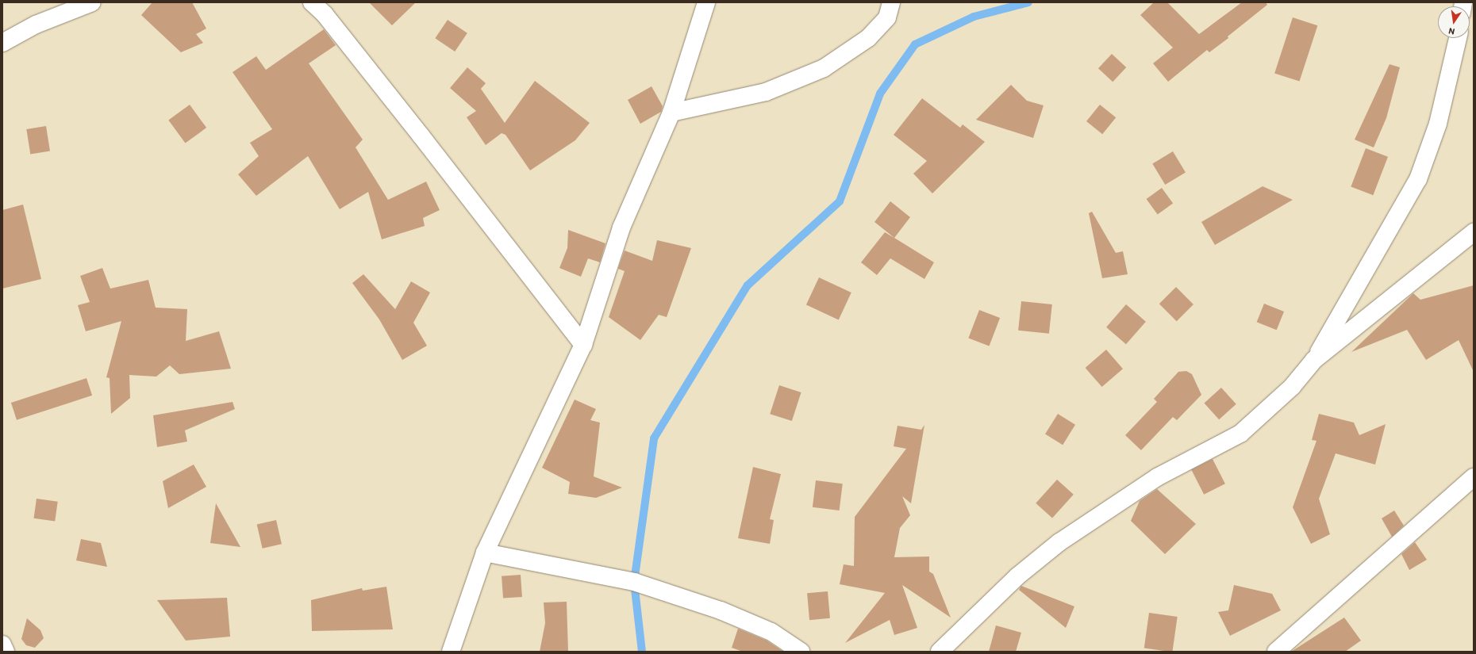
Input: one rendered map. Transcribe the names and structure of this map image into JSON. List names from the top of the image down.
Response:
{
  "north": "bottom"
}
